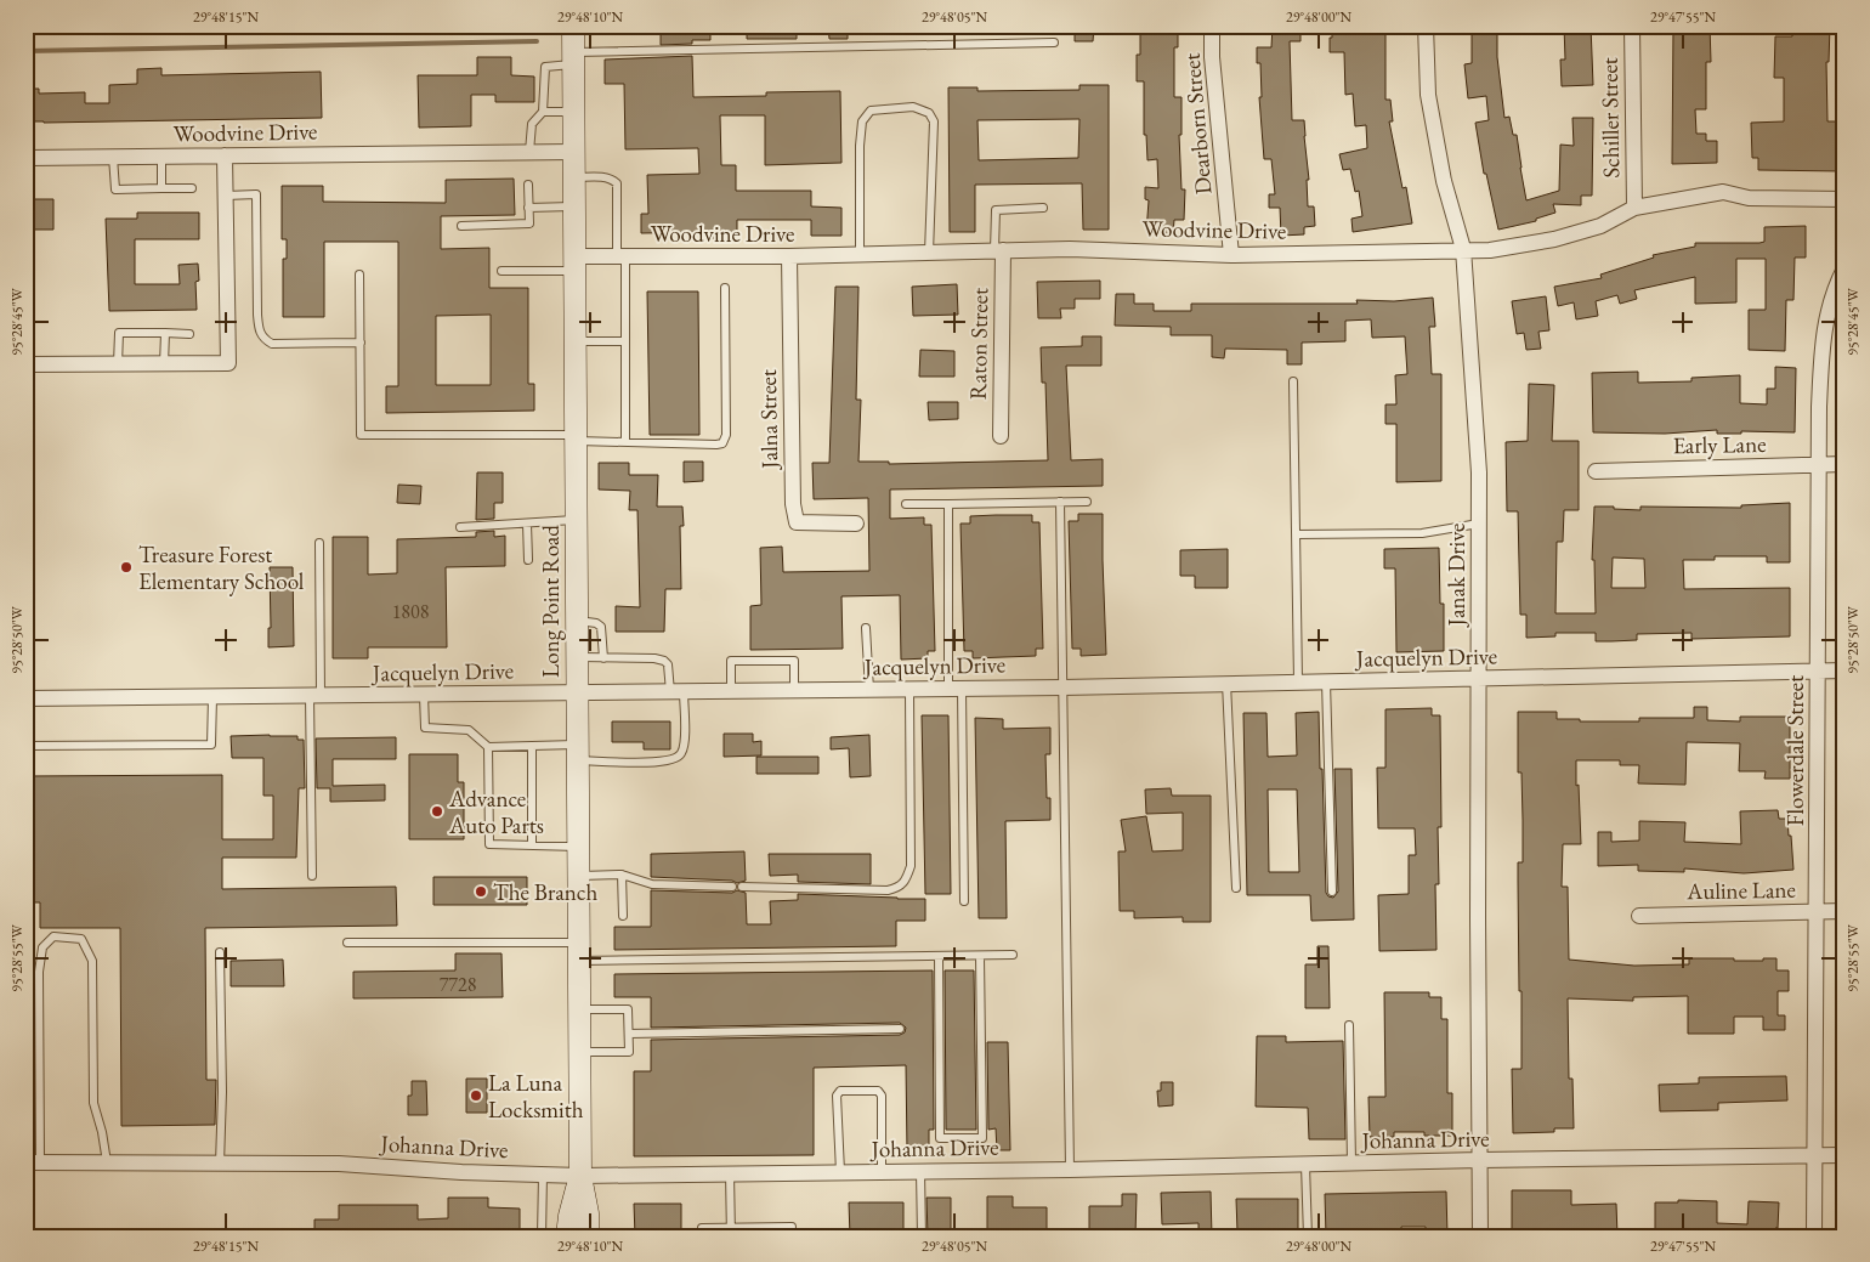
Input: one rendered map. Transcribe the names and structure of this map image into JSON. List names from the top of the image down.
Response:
{
  "streets": {
    "main road": ["Long Point Road"],
    "street": [
      "Schiller Street",
      "Dearborn Street",
      "Woodvine Drive",
      "Raton Street",
      "Jalna Street",
      "Early Lane",
      "Janak Drive",
      "Jacquelyn Drive",
      "Flowerdale Street",
      "Auline Lane",
      "Johanna Drive"
    ]
  },
  "crossings": [
    ["Schiller Street", "Woodvine Drive"],
    ["Dearborn Street", "Woodvine Drive"],
    ["Woodvine Drive", "Raton Street"],
    ["Woodvine Drive", "Jalna Street"],
    ["Woodvine Drive", "Janak Drive"],
    ["Woodvine Drive", "Long Point Road"],
    ["Early Lane", "Flowerdale Street"],
    ["Janak Drive", "Jacquelyn Drive"],
    ["Janak Drive", "Johanna Drive"],
    ["Long Point Road", "Jacquelyn Drive"],
    ["Long Point Road", "Johanna Drive"],
    ["Jacquelyn Drive", "Flowerdale Street"],
    ["Flowerdale Street", "Auline Lane"],
    ["Flowerdale Street", "Johanna Drive"]
  ],
  "places": [
    "Treasure Forest Elementary School",
    "Advance Auto Parts",
    "The Branch",
    "La Luna Locksmith"
  ],
  "house_numbers": ["1808", "7728"],
  "coordinates": [
    "29°48'15\"N",
    "29°48'10\"N",
    "29°48'05\"N",
    "29°48'00\"N",
    "29°47'55\"N",
    "95°28'45\"W",
    "95°28'50\"W",
    "95°28'55\"W"
  ]
}
